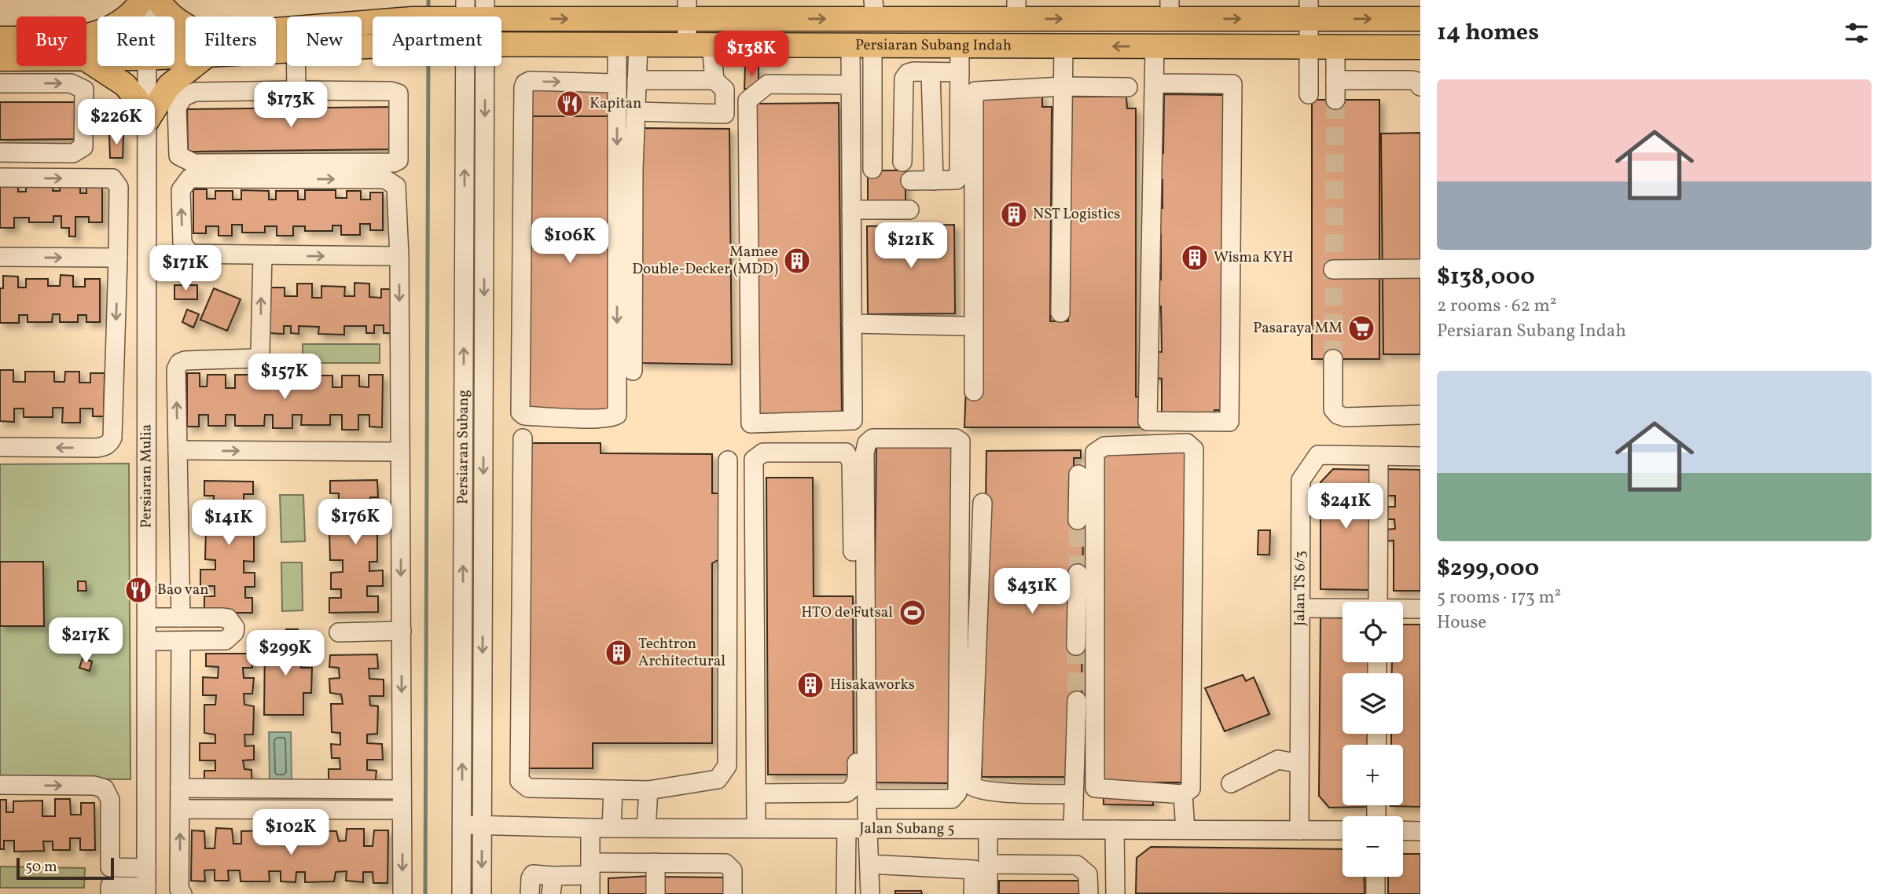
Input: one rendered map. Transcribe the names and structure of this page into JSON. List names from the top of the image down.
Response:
{
  "streets": {
    "main road": ["Persiaran Subang Indah"],
    "street": [
      "Persiaran Subang",
      "Persiaran Mulia",
      "Jalan TS 6/3",
      "Jalan Subang 5"
    ]
  },
  "crossings": [
    ["Persiaran Subang", "Jalan Subang 5"],
    ["Jalan TS 6/3", "Jalan Subang 5"]
  ],
  "places": {
    "restaurant": ["Kapitan", "Bao van"],
    "building": [
      "NST Logistics",
      "Wisma KYH",
      "Mamee Double-Decker (MDD)",
      "Techtron Architectural",
      "Hisakaworks"
    ],
    "supermarket": ["Pasaraya MM"],
    "sports": ["HTO de Futsal"]
  },
  "scale_bar": "50 m",
  "page": {
    "heading": "14 homes",
    "chip": [
      "Buy",
      "Rent",
      "Filters",
      "New",
      "Apartment"
    ],
    "price": [
      "$138K",
      "$173K",
      "$226K",
      "$106K",
      "$121K",
      "$171K",
      "$157K",
      "$241K",
      "$176K",
      "$141K",
      "$431K",
      "$217K",
      "$299K",
      "$102K"
    ],
    "list": [
      {
        "name": "$138,000",
        "note": "2 rooms · 62 m² · Persiaran Subang Indah"
      },
      {
        "name": "$299,000",
        "note": "5 rooms · 173 m² · House"
      }
    ],
    "map_buttons": ["+", "−"],
    "scale": "50 m"
  }
}
